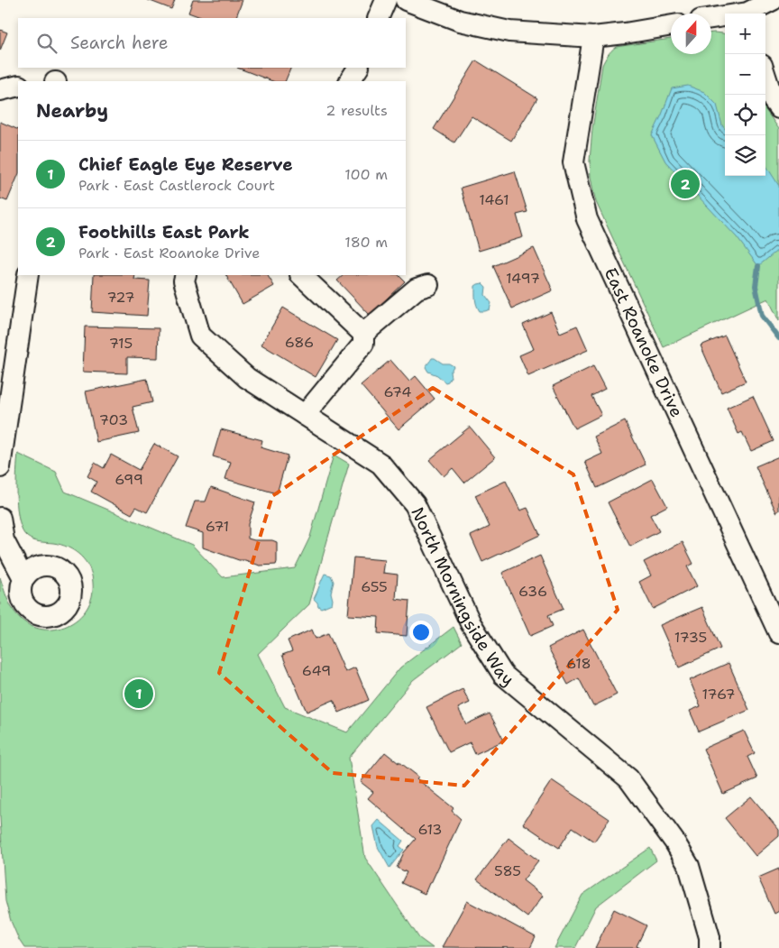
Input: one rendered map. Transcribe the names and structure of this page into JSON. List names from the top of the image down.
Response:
{
  "streets": {
    "street": ["East Roanoke Drive", "North Morningside Way"]
  },
  "house_numbers": [
    "1461",
    "1497",
    "727",
    "686",
    "715",
    "674",
    "703",
    "699",
    "671",
    "655",
    "636",
    "1735",
    "618",
    "649",
    "1767",
    "613",
    "585"
  ],
  "north": "top",
  "page": {
    "map_buttons": ["+", "−"],
    "search": "Search here",
    "heading": ["Nearby", "2 results"],
    "list": [
      {
        "mark": "1",
        "name": "Chief Eagle Eye Reserve",
        "note": "Park · East Castlerock Court",
        "value": "100 m"
      },
      {
        "mark": "2",
        "name": "Foothills East Park",
        "note": "Park · East Roanoke Drive",
        "value": "180 m"
      }
    ],
    "pins": ["2", "1"]
  }
}
